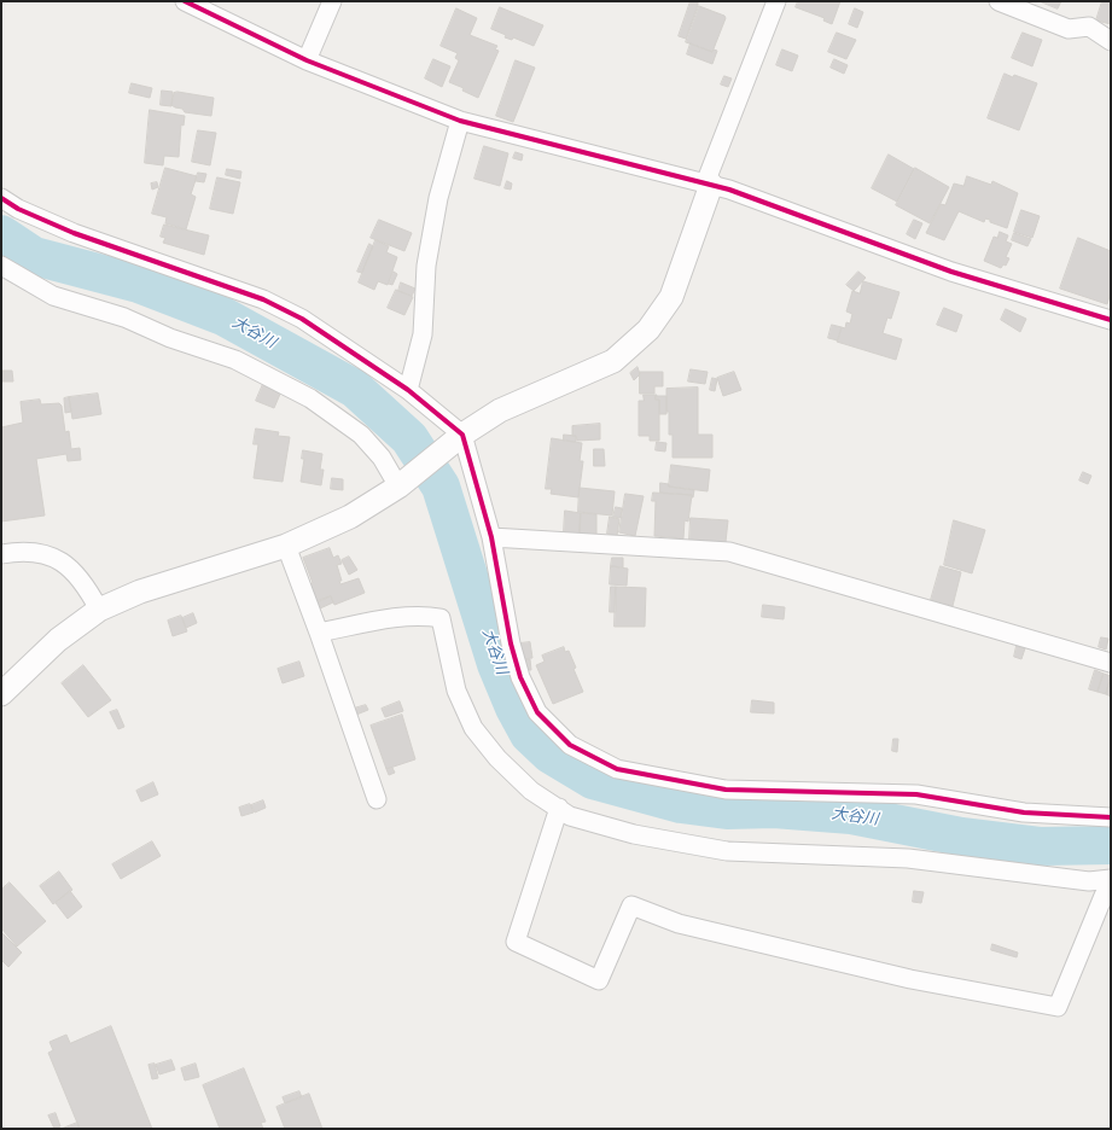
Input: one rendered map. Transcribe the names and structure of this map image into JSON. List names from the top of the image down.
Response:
{
  "water": ["大谷川"]
}
